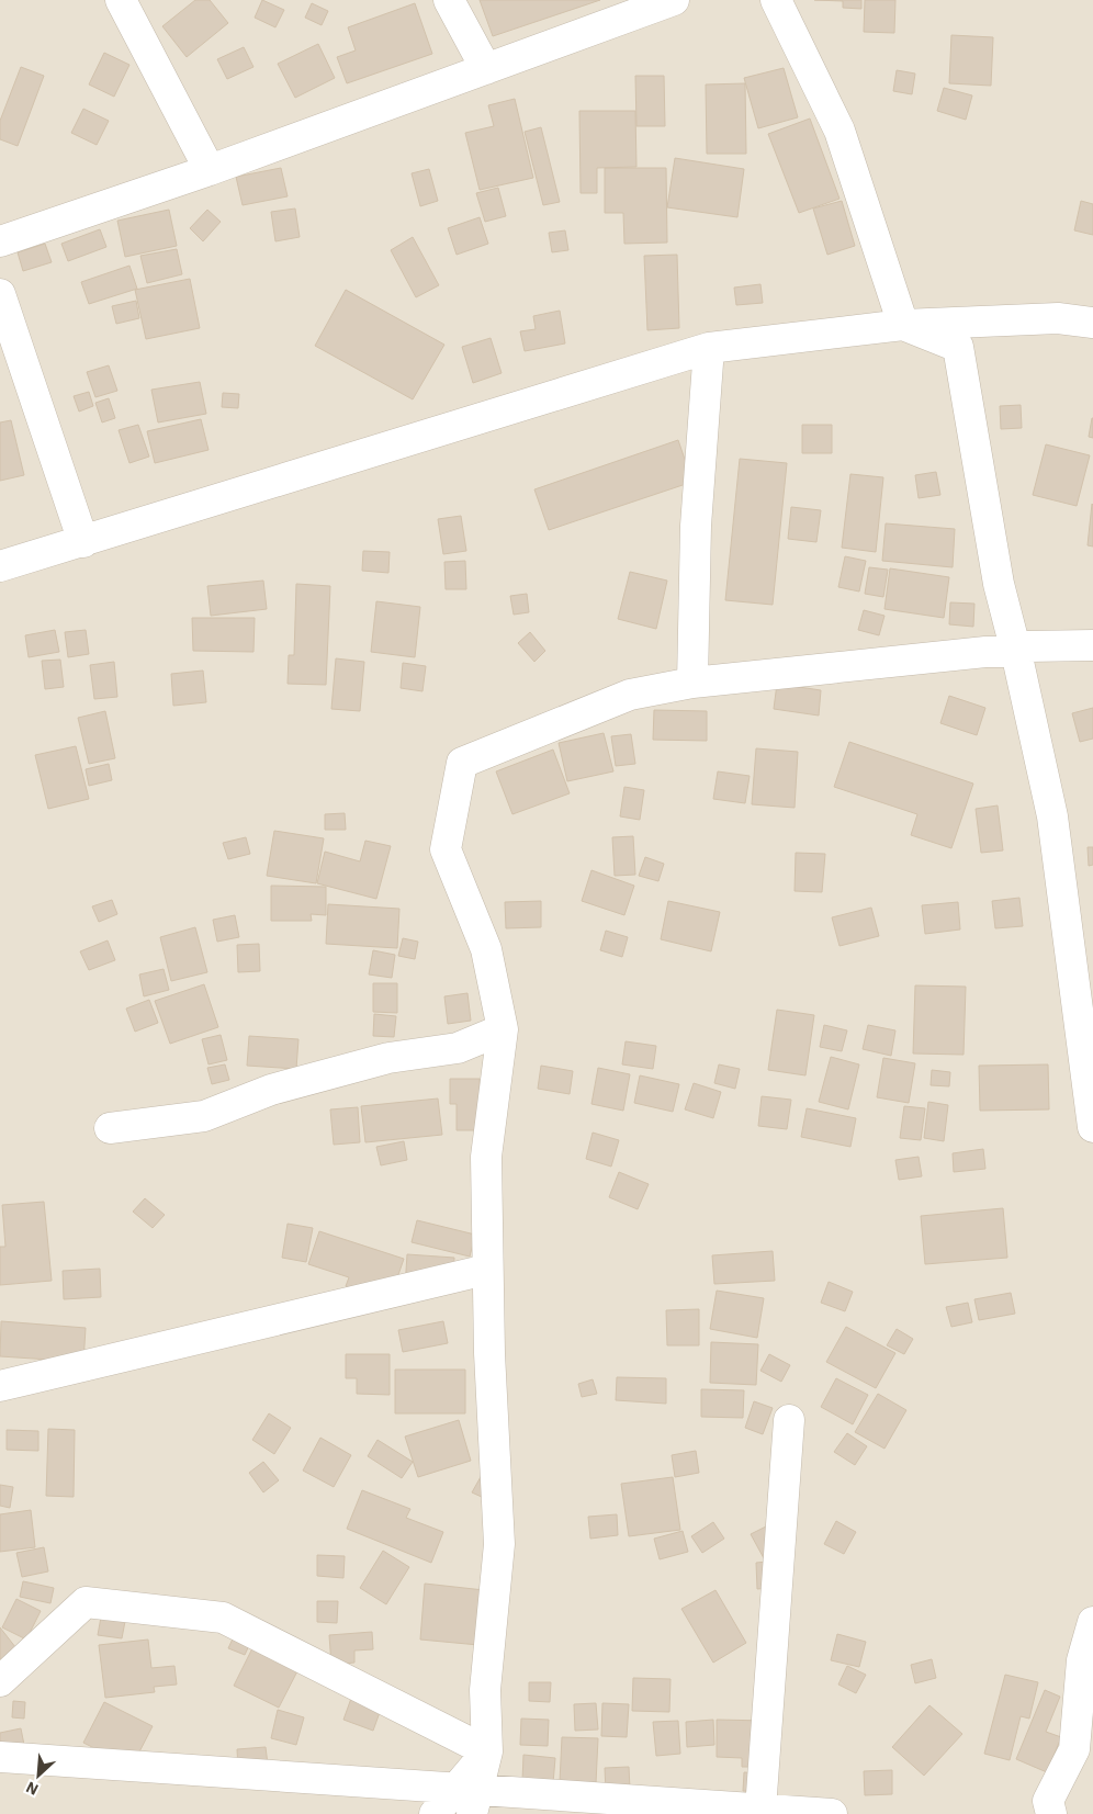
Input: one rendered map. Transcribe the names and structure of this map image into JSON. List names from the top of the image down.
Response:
{
  "north": "bottom left"
}
